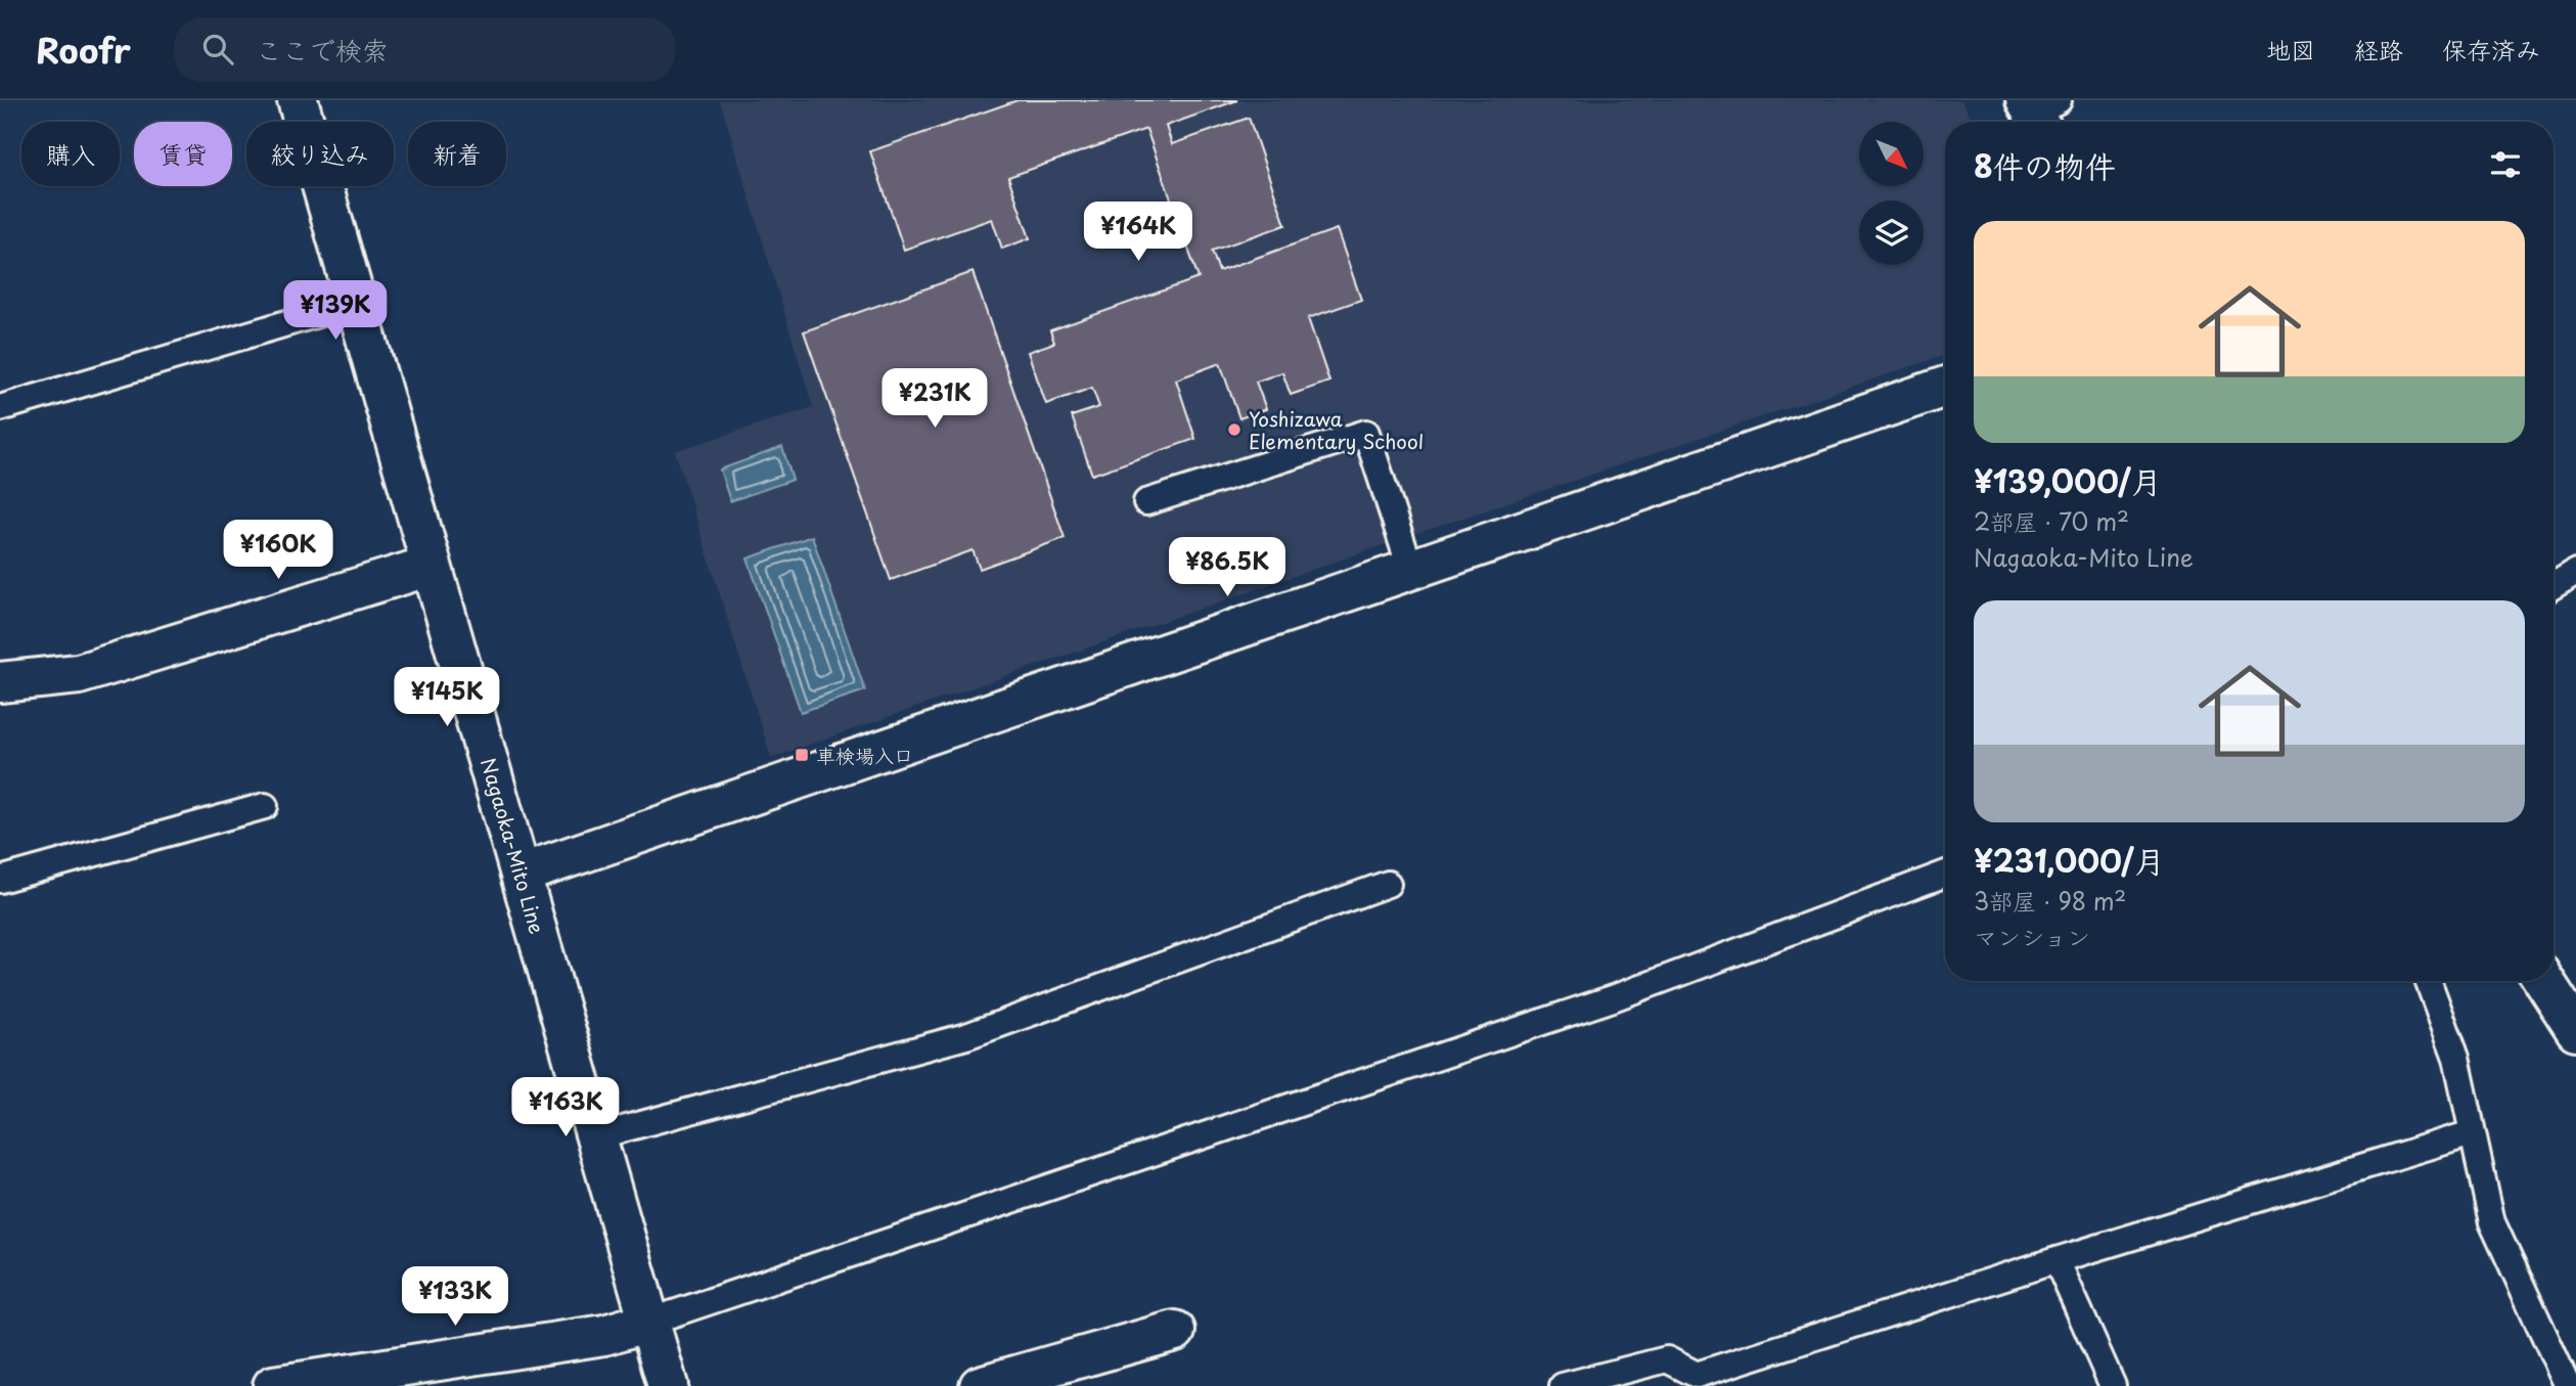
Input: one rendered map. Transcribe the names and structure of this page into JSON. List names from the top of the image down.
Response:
{
  "streets": {
    "street": ["Nagaoka-Mito Line"]
  },
  "places": {
    "other": ["Yoshizawa Elementary School"],
    "transit": ["車検場入口"]
  },
  "north": "bottom right",
  "page": {
    "header": "Roofr",
    "search": "ここで検索",
    "nav": ["地図", "経路", "保存済み"],
    "chip": [
      "購入",
      "賃貸",
      "絞り込み",
      "新着"
    ],
    "heading": "8件の物件",
    "price": [
      "¥164K",
      "¥139K",
      "¥231K",
      "¥160K",
      "¥86.5K",
      "¥145K",
      "¥163K",
      "¥133K"
    ],
    "list": [
      {
        "name": "¥139,000/月",
        "note": "2部屋 · 70 m² · Nagaoka-Mito Line"
      },
      {
        "name": "¥231,000/月",
        "note": "3部屋 · 98 m² · マンション"
      }
    ]
  }
}
